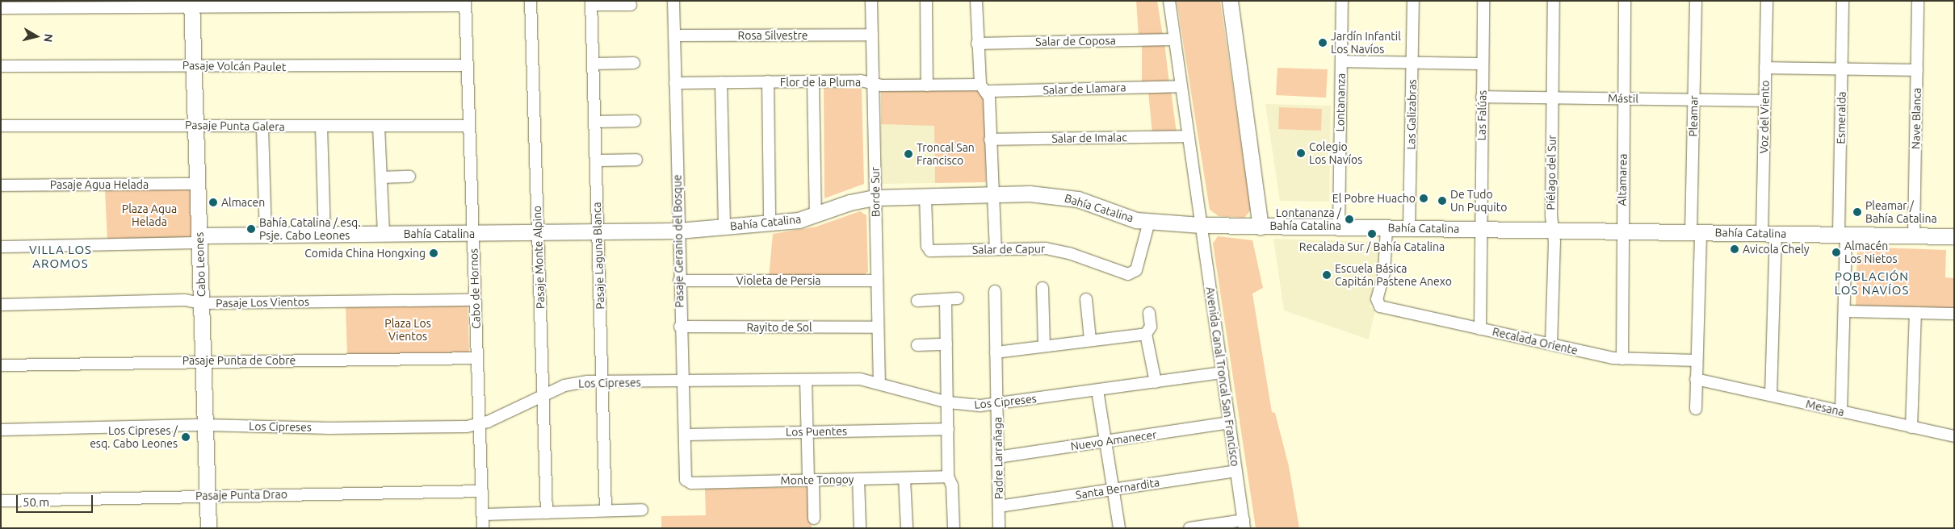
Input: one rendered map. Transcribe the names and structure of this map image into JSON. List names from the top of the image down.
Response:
{
  "streets": {
    "street": [
      "Rosa Silvestre",
      "Salar de Coposa",
      "Pasaje Volcán Paulet",
      "Flor de la Pluma",
      "Salar de Llamara",
      "Mástil",
      "Lontananza",
      "Las Galizabras",
      "Las Falúas",
      "Pleamar",
      "Voz del Viento",
      "Esmeralda",
      "Nave Blanca",
      "Pasaje Punta Galera",
      "Salar de Imalac",
      "Piélago del Sur",
      "Altamarea",
      "Pasaje Agua Helada",
      "Borde Sur",
      "Bahía Catalina",
      "Pasaje Geranio del Bosque",
      "Salar de Capur",
      "Pasaje Laguna Blanca",
      "Pasaje Monte Alpino",
      "Cabo Leones",
      "Violeta de Persia",
      "Cabo de Hornos",
      "Pasaje Los Vientos",
      "Rayito de Sol",
      "Recalada Oriente",
      "Pasaje Punta de Cobre",
      "Avenida Canal Troncal San Francisco",
      "Los Cipreses",
      "Mesana",
      "Los Puentes",
      "Nuevo Amanecer",
      "Padre Larrañaga",
      "Monte Tongoy",
      "Santa Bernardita",
      "Pasaje Punta Drao"
    ]
  },
  "crossings": [
    ["Rosa Silvestre", "Borde Sur"],
    ["Rosa Silvestre", "Pasaje Geranio del Bosque"],
    ["Salar de Coposa", "Avenida Canal Troncal San Francisco"],
    ["Pasaje Volcán Paulet", "Cabo Leones"],
    ["Pasaje Volcán Paulet", "Cabo de Hornos"],
    ["Flor de la Pluma", "Salar de Llamara"],
    ["Flor de la Pluma", "Borde Sur"],
    ["Flor de la Pluma", "Pasaje Geranio del Bosque"],
    ["Salar de Llamara", "Avenida Canal Troncal San Francisco"],
    ["Mástil", "Las Falúas"],
    ["Mástil", "Pleamar"],
    ["Mástil", "Voz del Viento"],
    ["Mástil", "Piélago del Sur"],
    ["Mástil", "Altamarea"],
    ["Lontananza", "Bahía Catalina"],
    ["Las Galizabras", "Bahía Catalina"],
    ["Las Falúas", "Bahía Catalina"],
    ["Las Falúas", "Recalada Oriente"],
    ["Pleamar", "Bahía Catalina"],
    ["Pleamar", "Recalada Oriente"],
    ["Pleamar", "Mesana"],
    ["Voz del Viento", "Bahía Catalina"],
    ["Voz del Viento", "Mesana"],
    ["Esmeralda", "Bahía Catalina"],
    ["Esmeralda", "Mesana"],
    ["Nave Blanca", "Bahía Catalina"],
    ["Pasaje Punta Galera", "Cabo Leones"],
    ["Pasaje Punta Galera", "Cabo de Hornos"],
    ["Salar de Imalac", "Avenida Canal Troncal San Francisco"],
    ["Piélago del Sur", "Bahía Catalina"],
    ["Piélago del Sur", "Recalada Oriente"],
    ["Altamarea", "Bahía Catalina"],
    ["Altamarea", "Recalada Oriente"],
    ["Pasaje Agua Helada", "Cabo Leones"],
    ["Borde Sur", "Bahía Catalina"],
    ["Borde Sur", "Violeta de Persia"],
    ["Borde Sur", "Rayito de Sol"],
    ["Borde Sur", "Los Cipreses"],
    ["Bahía Catalina", "Pasaje Geranio del Bosque"],
    ["Bahía Catalina", "Salar de Capur"],
    ["Bahía Catalina", "Pasaje Laguna Blanca"],
    ["Bahía Catalina", "Pasaje Monte Alpino"],
    ["Bahía Catalina", "Cabo Leones"],
    ["Bahía Catalina", "Cabo de Hornos"],
    ["Bahía Catalina", "Recalada Oriente"],
    ["Bahía Catalina", "Avenida Canal Troncal San Francisco"],
    ["Pasaje Geranio del Bosque", "Violeta de Persia"],
    ["Pasaje Geranio del Bosque", "Rayito de Sol"],
    ["Pasaje Geranio del Bosque", "Los Cipreses"],
    ["Pasaje Geranio del Bosque", "Los Puentes"],
    ["Pasaje Geranio del Bosque", "Monte Tongoy"],
    ["Pasaje Laguna Blanca", "Los Cipreses"],
    ["Pasaje Monte Alpino", "Los Cipreses"],
    ["Cabo Leones", "Pasaje Los Vientos"],
    ["Cabo Leones", "Pasaje Punta de Cobre"],
    ["Cabo Leones", "Los Cipreses"],
    ["Cabo Leones", "Pasaje Punta Drao"],
    ["Cabo de Hornos", "Pasaje Los Vientos"],
    ["Cabo de Hornos", "Pasaje Punta de Cobre"],
    ["Cabo de Hornos", "Los Cipreses"],
    ["Cabo de Hornos", "Pasaje Punta Drao"],
    ["Avenida Canal Troncal San Francisco", "Los Cipreses"],
    ["Avenida Canal Troncal San Francisco", "Nuevo Amanecer"],
    ["Avenida Canal Troncal San Francisco", "Santa Bernardita"],
    ["Los Cipreses", "Padre Larrañaga"],
    ["Nuevo Amanecer", "Padre Larrañaga"],
    ["Padre Larrañaga", "Santa Bernardita"]
  ],
  "districts": ["VILLA LOS AROMOS", "POBLACIÓN LOS NAVÍOS"],
  "parks": ["Plaza Agua Helada", "Plaza Los Vientos"],
  "places": [
    "Jardín Infantil Los Navíos",
    "Colegio Los Navíos",
    "Troncal San Francisco",
    "El Pobre Huacho",
    "De Tudo Un Puquito",
    "Almacen",
    "Pleamar / Bahía Catalina",
    "Lontananza / Bahía Catalina",
    "Bahía Catalina / esq. Psje. Cabo Leones",
    "Recalada Sur / Bahía Catalina",
    "Avicola Chely",
    "Almacén Los Nietos",
    "Comida China Hongxing",
    "Escuela Básica Capitán Pastene Anexo",
    "Los Cipreses / esq. Cabo Leones"
  ],
  "scale_bar": "50 m",
  "north": "right"
}
